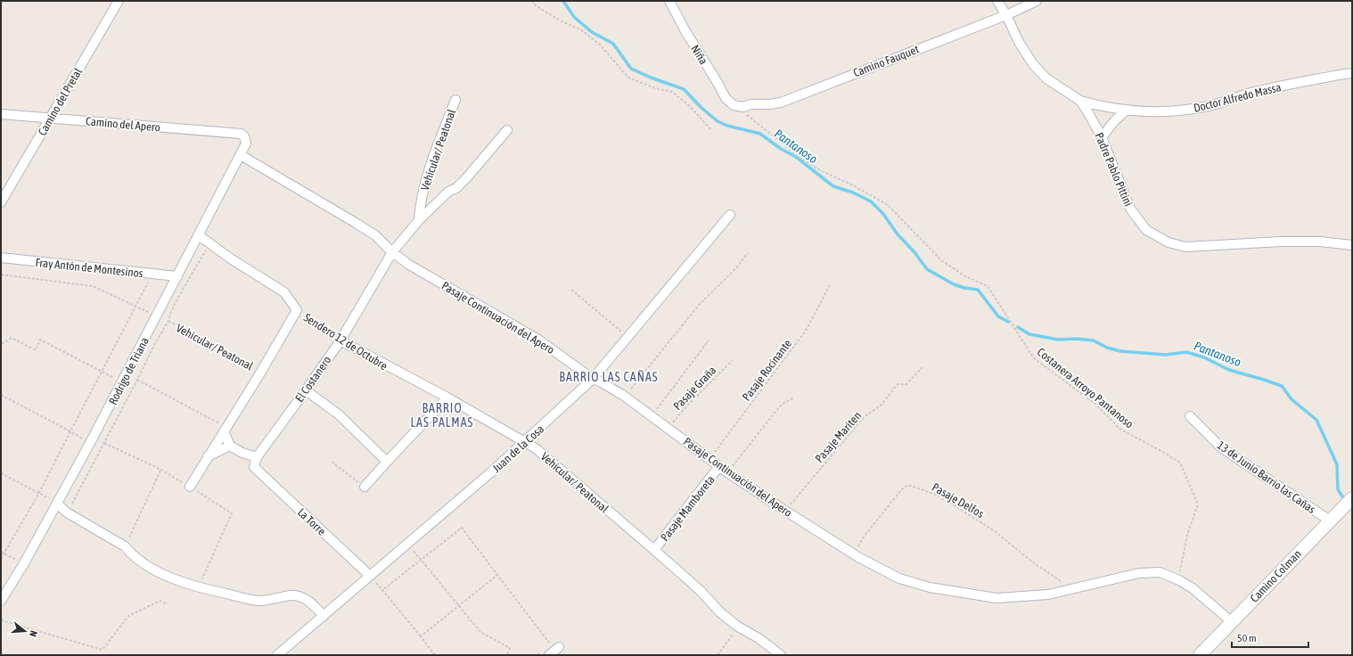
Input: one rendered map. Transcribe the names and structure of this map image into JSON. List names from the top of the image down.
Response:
{
  "streets": {
    "street": [
      "Niña",
      "Camino Fauquet",
      "Doctor Alfredo Massa",
      "Camino del Pretal",
      "Camino del Apero",
      "Vehicular/ Peatonal",
      "Padre Pablo Pittini",
      "Fray Antón de Montesinos",
      "Pasaje Continuación del Apero",
      "Sendero 12 de Octubre",
      "Rodrigo de Triana",
      "El Costanero",
      "Juan de la Cosa",
      "13 de Junio Barrio las Cañas",
      "Pasaje Mamboreta",
      "La Torre",
      "Camino Colman"
    ],
    "path": [
      "Pasaje Rocinante",
      "Pasaje Graña",
      "Costanera Arroyo Pantanoso",
      "Pasaje Mariten",
      "Pasaje Delfos"
    ]
  },
  "crossings": [
    ["Niña", "Camino Fauquet"],
    ["Niña", "Costanera Arroyo Pantanoso"],
    ["Camino Fauquet", "Padre Pablo Pittini"],
    ["Camino Fauquet", "Costanera Arroyo Pantanoso"],
    ["Doctor Alfredo Massa", "Padre Pablo Pittini"],
    ["Camino del Pretal", "Camino del Apero"],
    ["Camino del Apero", "Rodrigo de Triana"],
    ["Vehicular/ Peatonal", "Pasaje Continuación del Apero"],
    ["Vehicular/ Peatonal", "Sendero 12 de Octubre"],
    ["Vehicular/ Peatonal", "El Costanero"],
    ["Vehicular/ Peatonal", "Juan de la Cosa"],
    ["Vehicular/ Peatonal", "Pasaje Mamboreta"],
    ["Fray Antón de Montesinos", "Rodrigo de Triana"],
    ["Pasaje Continuación del Apero", "Pasaje Rocinante"],
    ["Pasaje Continuación del Apero", "Rodrigo de Triana"],
    ["Pasaje Continuación del Apero", "El Costanero"],
    ["Pasaje Continuación del Apero", "Pasaje Graña"],
    ["Pasaje Continuación del Apero", "Pasaje Mariten"],
    ["Pasaje Continuación del Apero", "Juan de la Cosa"],
    ["Pasaje Continuación del Apero", "Pasaje Delfos"],
    ["Pasaje Continuación del Apero", "Pasaje Mamboreta"],
    ["Sendero 12 de Octubre", "Rodrigo de Triana"],
    ["Sendero 12 de Octubre", "El Costanero"],
    ["El Costanero", "La Torre"],
    ["Juan de la Cosa", "La Torre"],
    ["13 de Junio Barrio las Cañas", "Camino Colman"]
  ],
  "districts": ["BARRIO LAS CAÑAS", "BARRIO LAS PALMAS"],
  "water": ["Pantanoso"],
  "scale_bar": "50 m",
  "north": "right"
}
